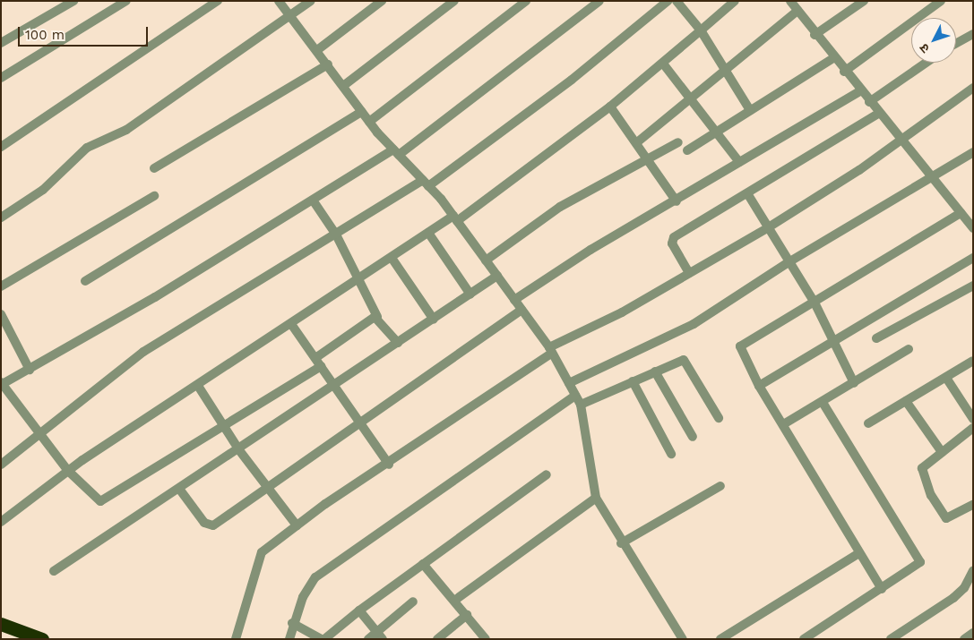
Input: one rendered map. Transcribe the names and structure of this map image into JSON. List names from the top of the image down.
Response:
{
  "scale_bar": "100 m",
  "north": "bottom left"
}
